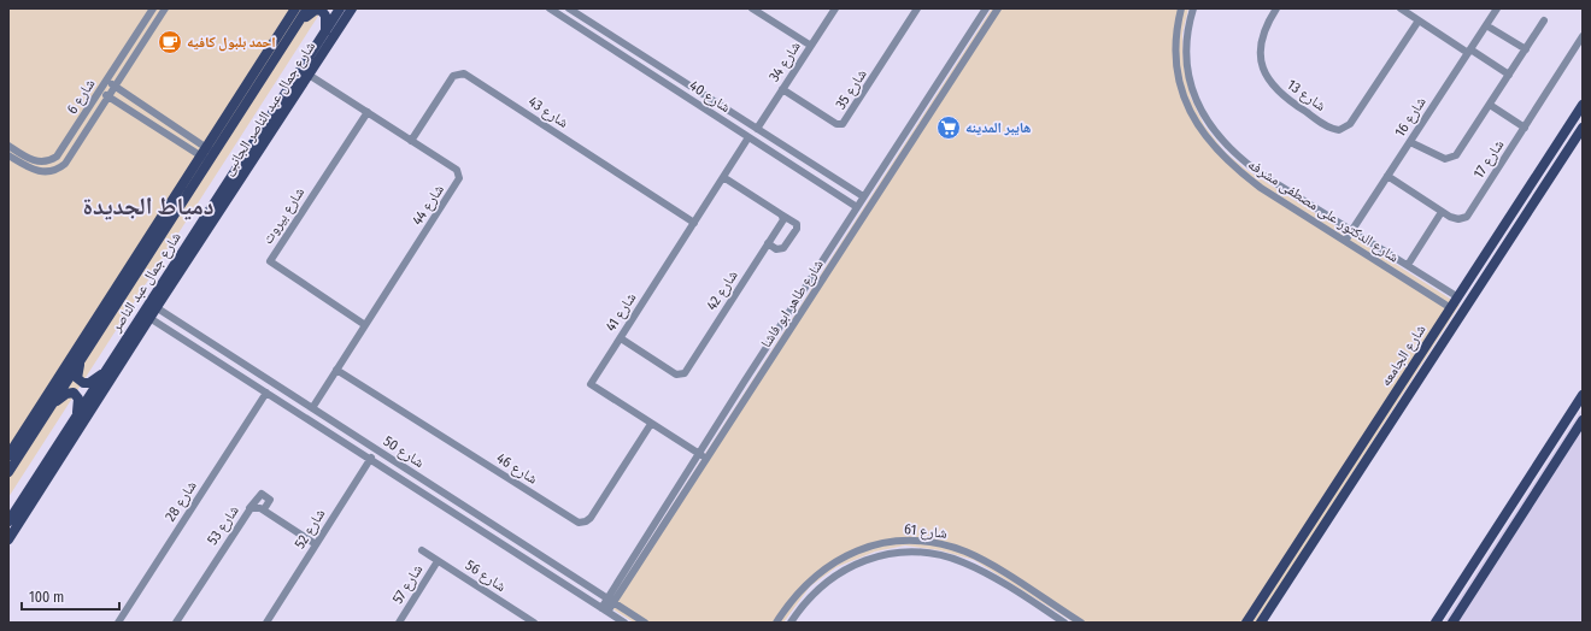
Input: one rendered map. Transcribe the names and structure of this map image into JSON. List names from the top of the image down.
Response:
{
  "streets": {
    "main road": ["شارع جمال عبد الناصر الجانبى", "شارع جمال عبد الناصر", "شارع الجامعه"],
    "street": [
      "شارع 34",
      "شارع 35",
      "شارع 13",
      "شارع 6",
      "شارع 40",
      "شارع 43",
      "شارع 16",
      "شارع 17",
      "شارع 44",
      "شارع الدكتور على مصطفى مشرفه",
      "شارع بيروت",
      "شارع 42",
      "شارع طاهر ابو فاشا",
      "شارع 41",
      "شارع 50",
      "شارع 46",
      "شارع 28",
      "شارع 53",
      "شارع 52",
      "شارع 61",
      "شارع 56",
      "شارع 57"
    ]
  },
  "crossings": [
    ["شارع 34", "شارع 35"],
    ["شارع 34", "شارع 40"],
    ["شارع 40", "شارع طاهر ابو فاشا"],
    ["شارع 40", "شارع 41"],
    ["شارع جمال عبد الناصر الجانبى", "شارع 44"],
    ["شارع جمال عبد الناصر الجانبى", "شارع جمال عبد الناصر"],
    ["شارع جمال عبد الناصر الجانبى", "شارع 50"],
    ["شارع 43", "شارع 44"],
    ["شارع 43", "شارع 41"],
    ["شارع 16", "شارع 17"],
    ["شارع 16", "شارع الدكتور على مصطفى مشرفه"],
    ["شارع 44", "شارع بيروت"],
    ["شارع 44", "شارع 50"],
    ["شارع 44", "شارع 46"],
    ["شارع الدكتور على مصطفى مشرفه", "شارع الجامعه"],
    ["شارع جمال عبد الناصر", "شارع 50"],
    ["شارع 42", "شارع 41"],
    ["شارع طاهر ابو فاشا", "شارع 41"],
    ["شارع طاهر ابو فاشا", "شارع 50"],
    ["شارع 41", "شارع 46"],
    ["شارع 50", "شارع 28"],
    ["شارع 50", "شارع 52"],
    ["شارع 53", "شارع 52"],
    ["شارع 56", "شارع 57"]
  ],
  "districts": ["دمياط الجديدة"],
  "places": {
    "cafe": ["احمد بلبول كافيه"],
    "supermarket": ["هايبر المدينه"]
  },
  "scale_bar": "100 m"
}
